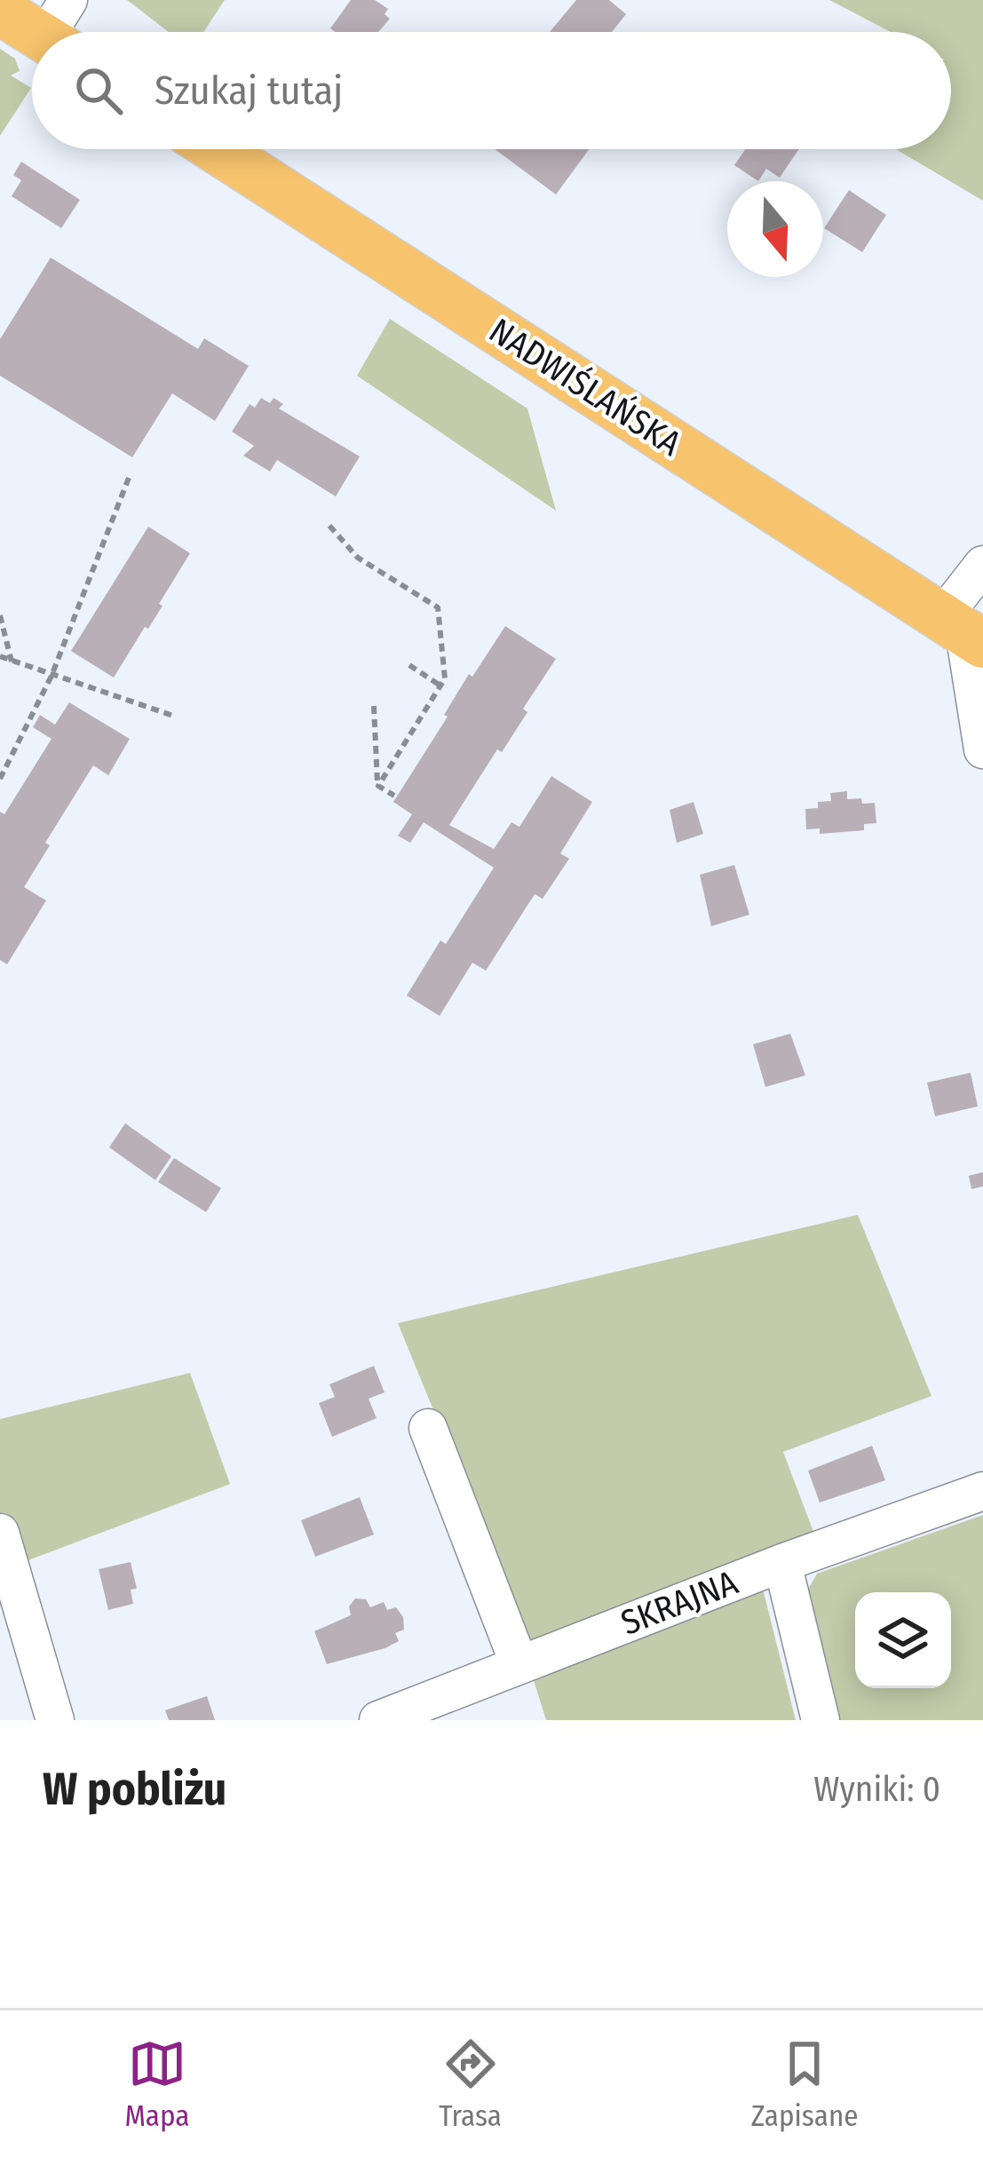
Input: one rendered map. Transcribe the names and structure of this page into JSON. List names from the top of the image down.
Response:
{
  "streets": {
    "main road": ["NADWIŚLAŃSKA"],
    "street": ["SKRAJNA"]
  },
  "north": "bottom",
  "page": {
    "search": "Szukaj tutaj",
    "heading": ["W pobliżu", "Wyniki: 0"],
    "nav": ["Mapa", "Trasa", "Zapisane"]
  }
}
